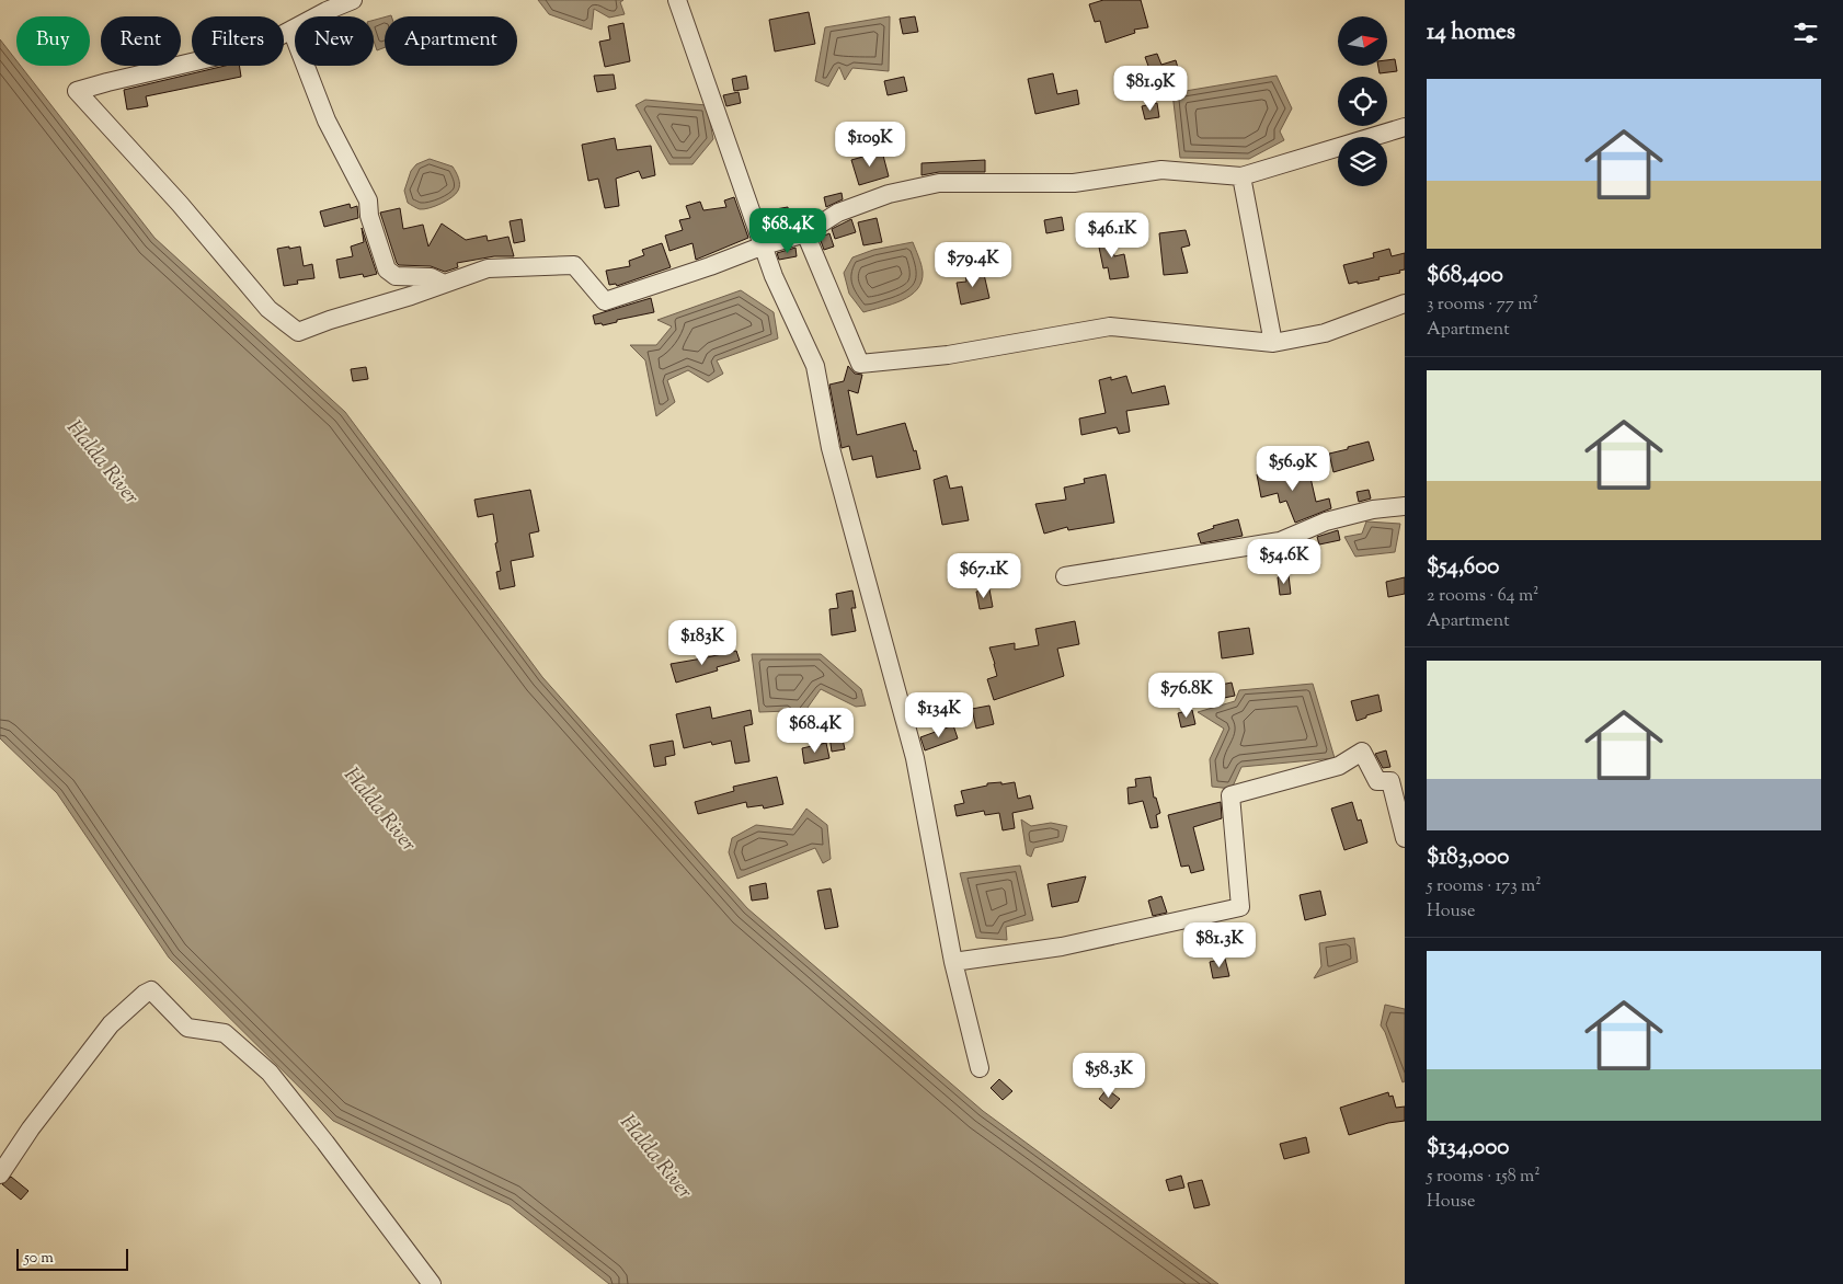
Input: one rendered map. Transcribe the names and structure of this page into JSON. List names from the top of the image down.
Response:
{
  "water": ["Halda River"],
  "scale_bar": "50 m",
  "north": "right",
  "page": {
    "heading": "14 homes",
    "chip": [
      "Buy",
      "Rent",
      "Filters",
      "New",
      "Apartment"
    ],
    "price": [
      "$81.9K",
      "$109K",
      "$68.4K",
      "$46.1K",
      "$79.4K",
      "$56.9K",
      "$54.6K",
      "$67.1K",
      "$183K",
      "$76.8K",
      "$134K",
      "$68.4K",
      "$81.3K",
      "$58.3K"
    ],
    "list": [
      {
        "name": "$68,400",
        "note": "3 rooms · 77 m² · Apartment"
      },
      {
        "name": "$54,600",
        "note": "2 rooms · 64 m² · Apartment"
      },
      {
        "name": "$183,000",
        "note": "5 rooms · 173 m² · House"
      },
      {
        "name": "$134,000",
        "note": "5 rooms · 158 m² · House"
      }
    ],
    "scale": "50 m"
  }
}
